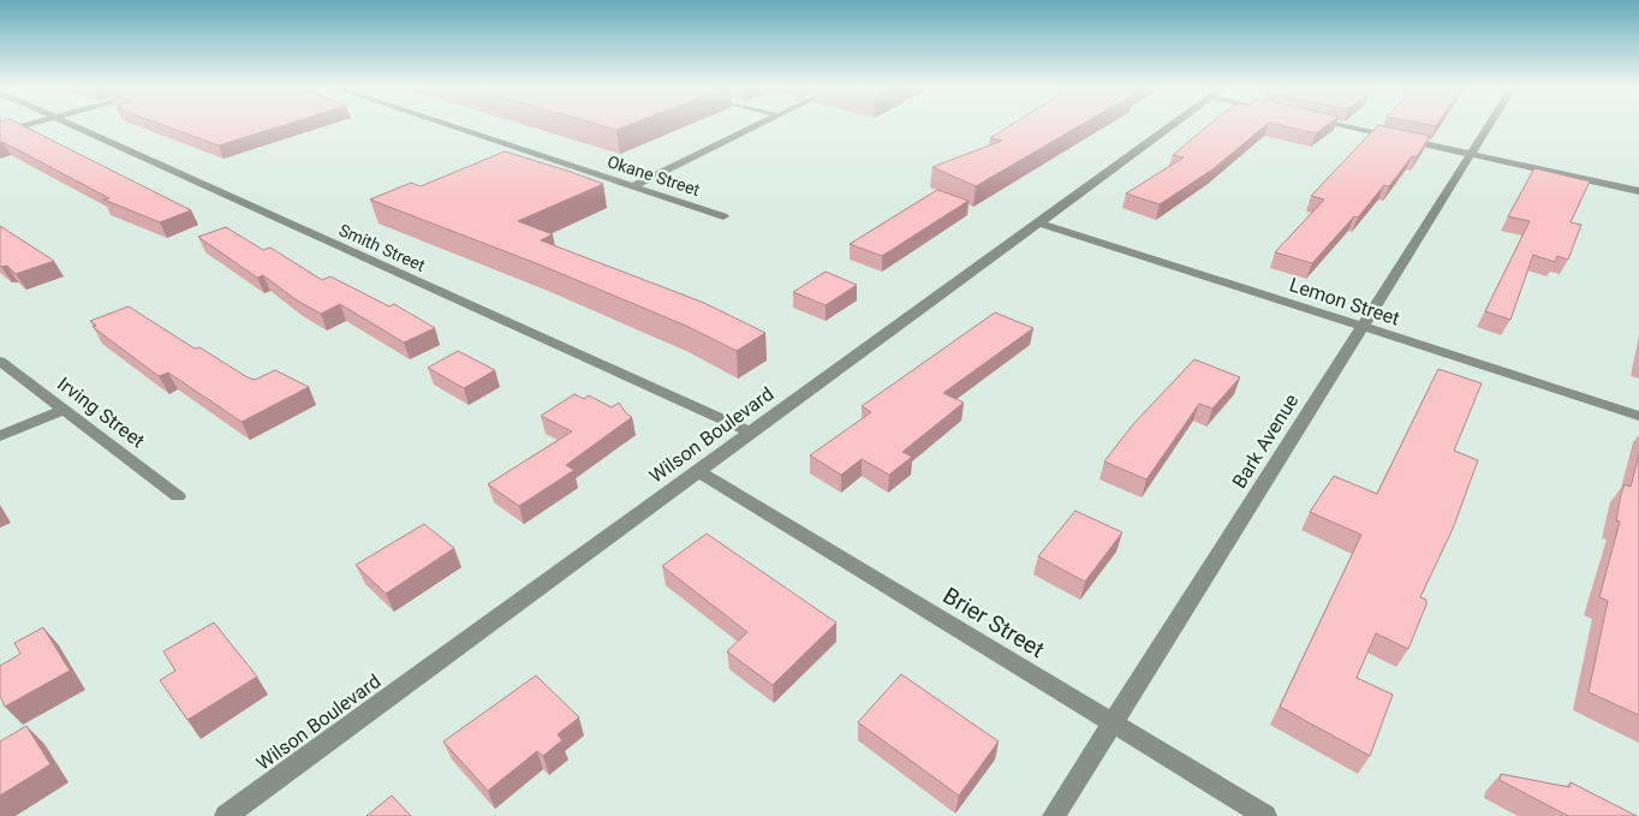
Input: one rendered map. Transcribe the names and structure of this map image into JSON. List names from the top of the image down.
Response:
{
  "streets": {
    "street": [
      "Okane Street",
      "Smith Street",
      "Lemon Street",
      "Irving Street",
      "Wilson Boulevard",
      "Bark Avenue",
      "Brier Street"
    ]
  },
  "crossings": [
    ["Smith Street", "Wilson Boulevard"],
    ["Lemon Street", "Wilson Boulevard"],
    ["Lemon Street", "Bark Avenue"],
    ["Wilson Boulevard", "Brier Street"],
    ["Bark Avenue", "Brier Street"]
  ]
}
